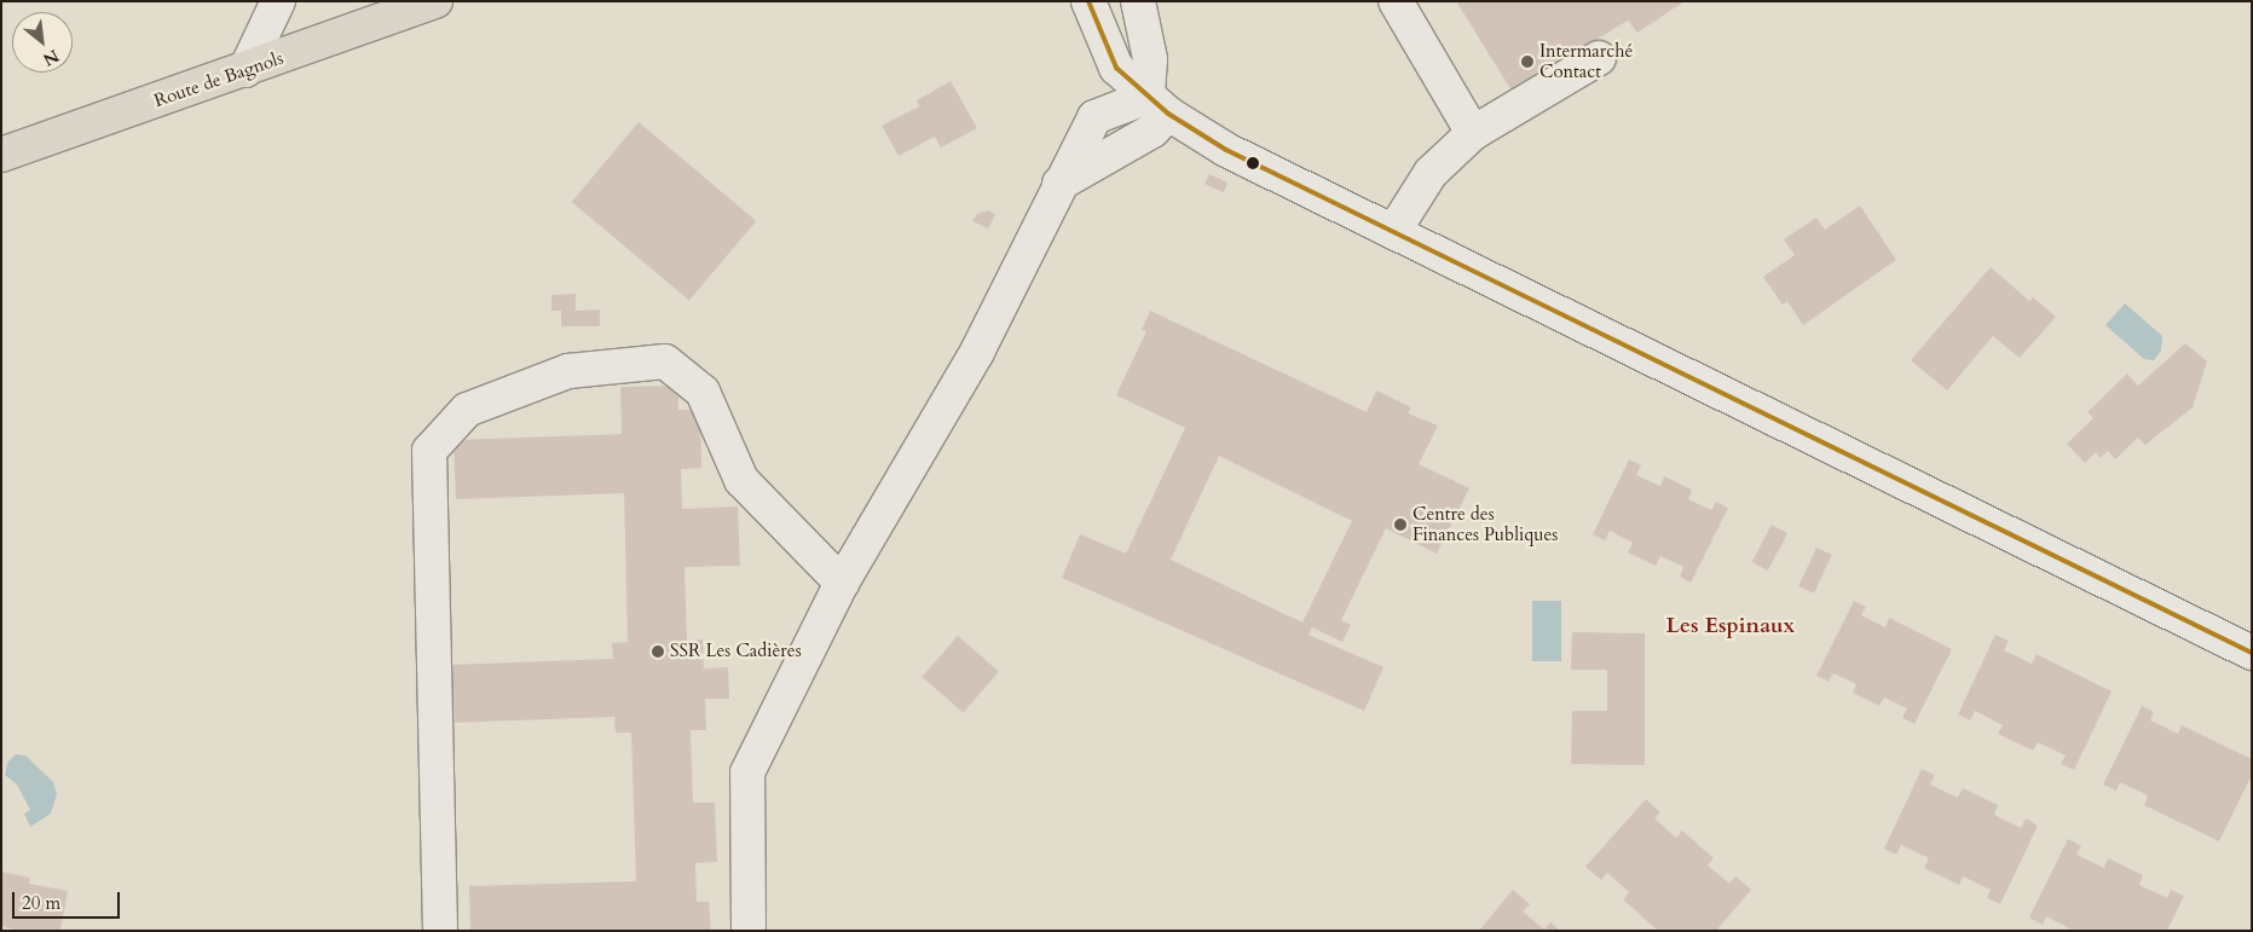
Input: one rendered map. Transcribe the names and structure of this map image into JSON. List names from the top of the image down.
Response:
{
  "streets": {
    "main road": ["Route de Bagnols"]
  },
  "districts": ["Les Espinaux"],
  "places": ["Intermarché Contact", "Centre des Finances Publiques", "SSR Les Cadières"],
  "scale_bar": "20 m",
  "north": "bottom right"
}
